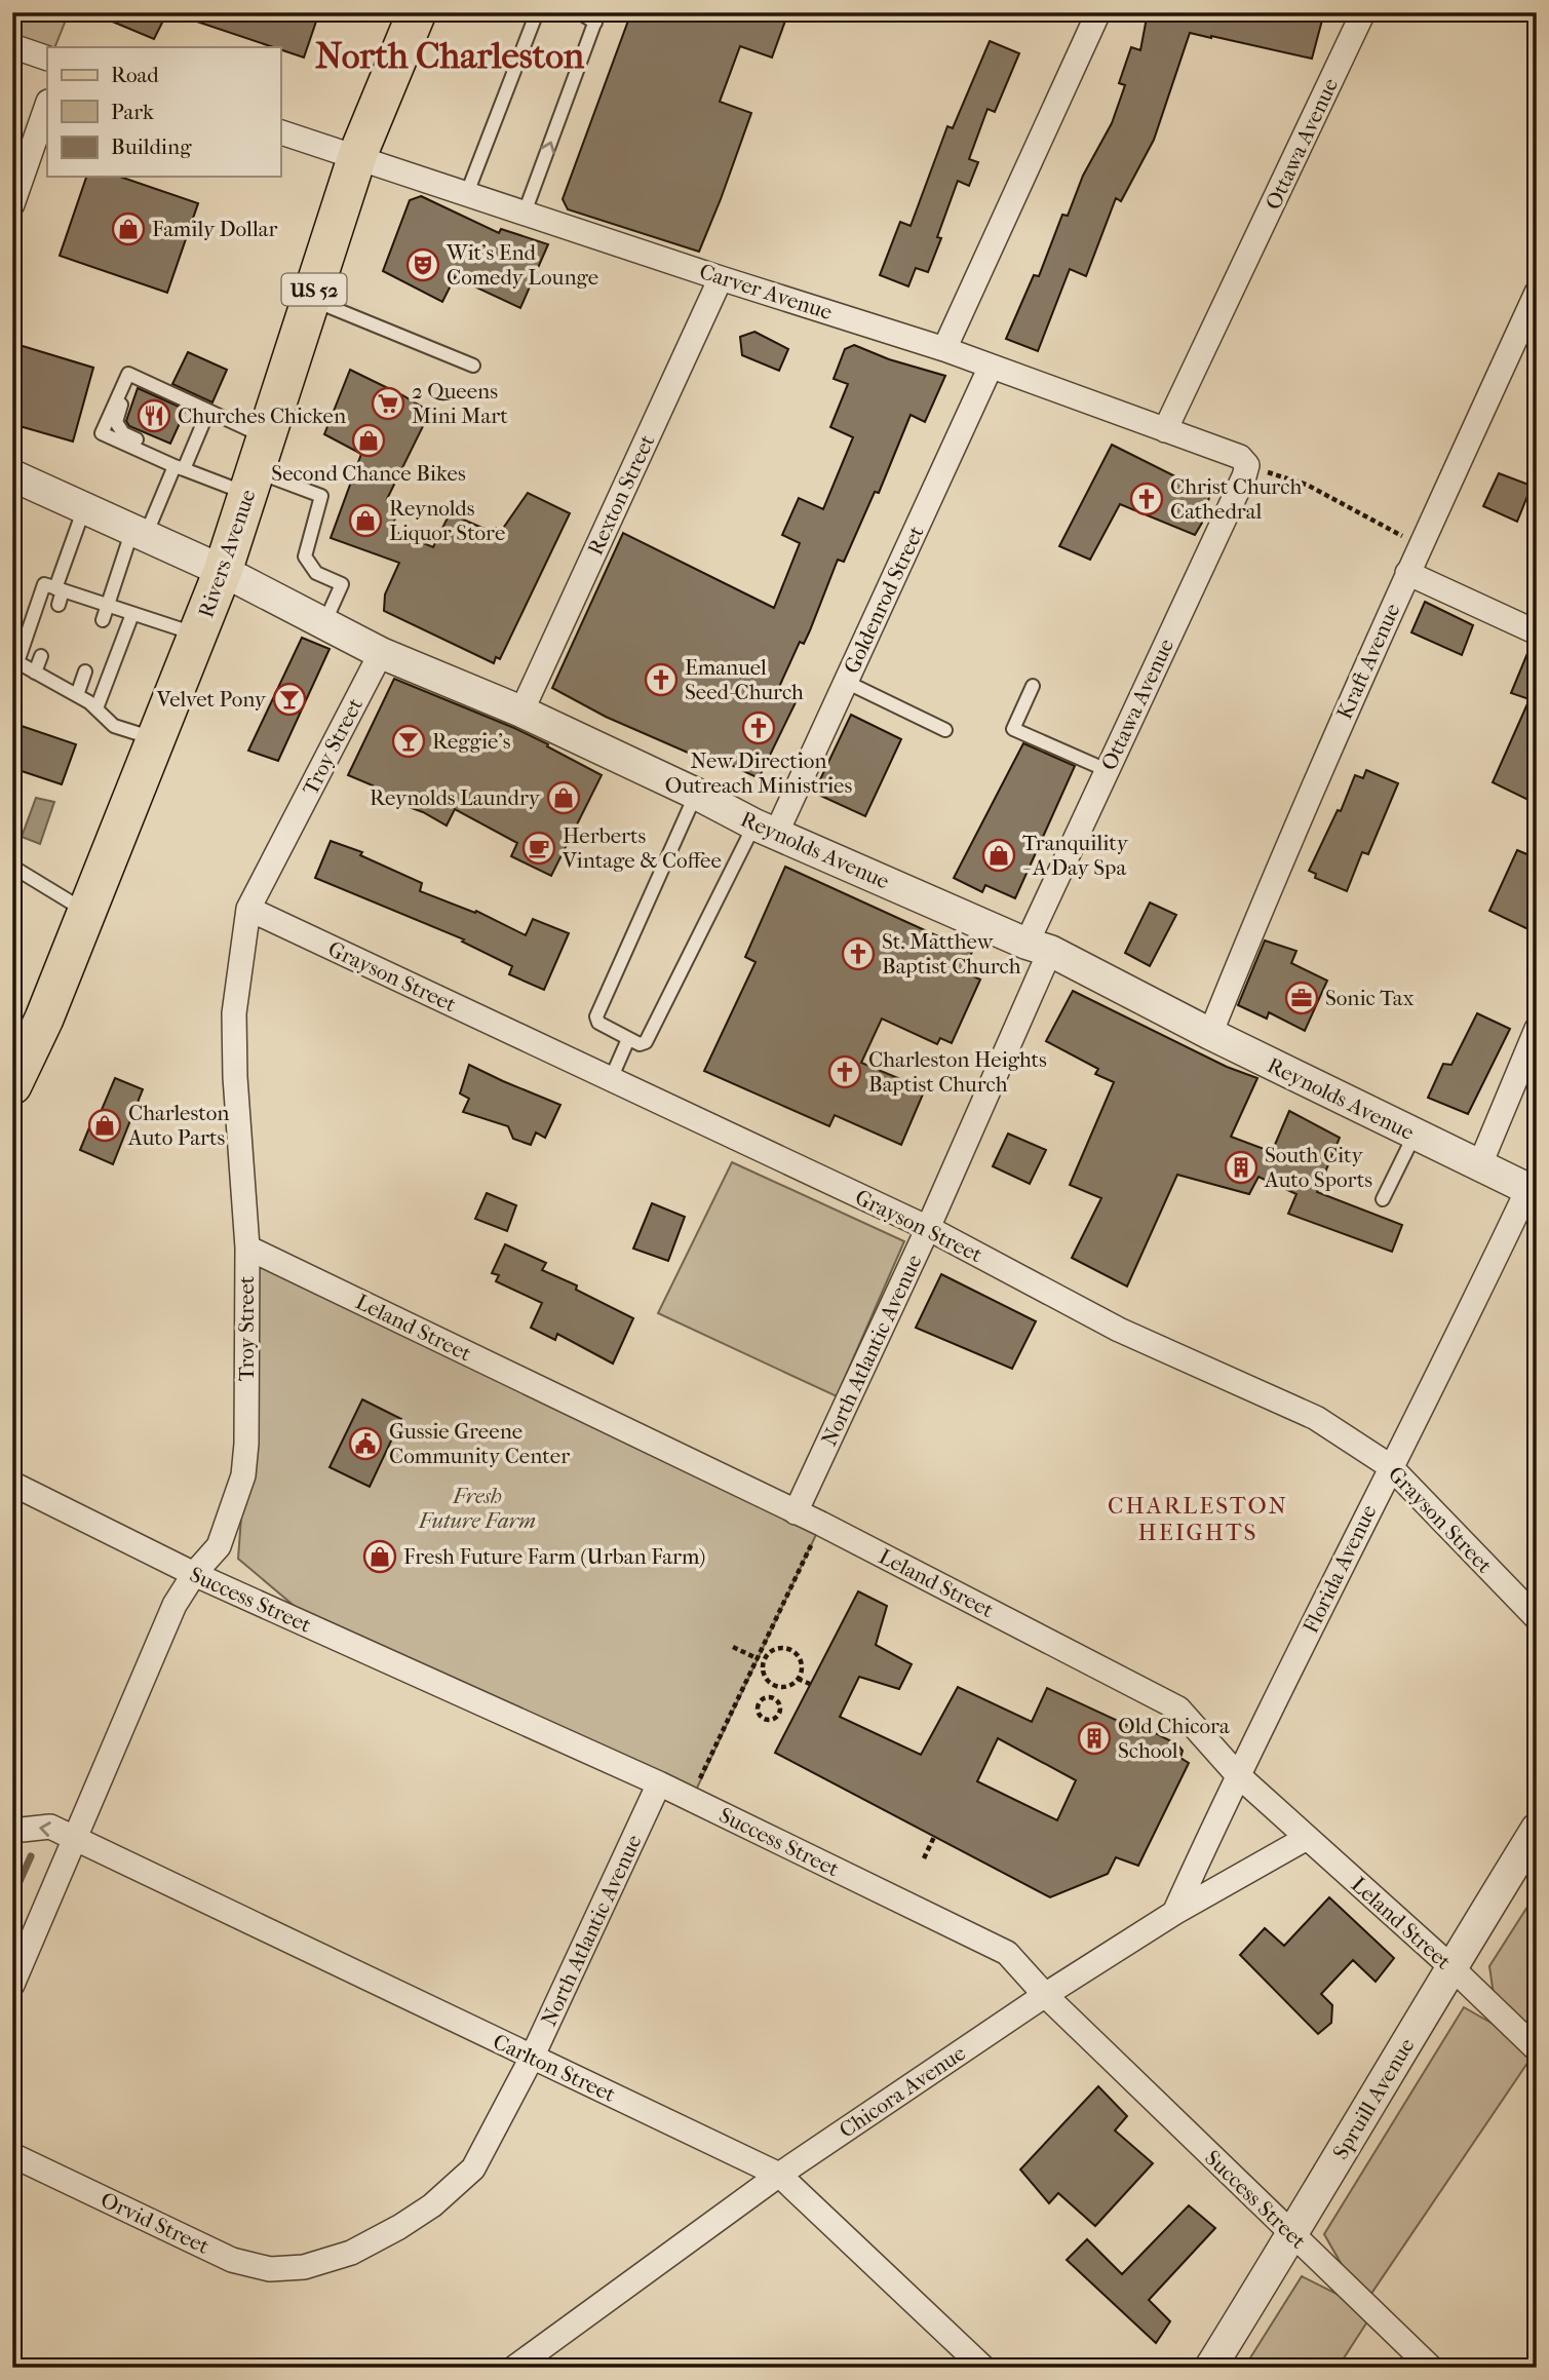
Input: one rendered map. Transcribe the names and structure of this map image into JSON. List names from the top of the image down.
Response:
{
  "streets": {
    "main road": ["US 52", "Rivers Avenue"],
    "street": [
      "Ottawa Avenue",
      "Carver Avenue",
      "Rexton Street",
      "Goldenrod Street",
      "Kraft Avenue",
      "Troy Street",
      "Reynolds Avenue",
      "Grayson Street",
      "Leland Street",
      "North Atlantic Avenue",
      "Florida Avenue",
      "Success Street",
      "Carlton Street",
      "Chicora Avenue",
      "Spruill Avenue",
      "Orvid Street"
    ]
  },
  "crossings": [
    ["Ottawa Avenue", "Carver Avenue"],
    ["Ottawa Avenue", "Reynolds Avenue"],
    ["Ottawa Avenue", "North Atlantic Avenue"],
    ["Carver Avenue", "Rexton Street"],
    ["Carver Avenue", "Rivers Avenue"],
    ["Carver Avenue", "Goldenrod Street"],
    ["Rexton Street", "Reynolds Avenue"],
    ["Rivers Avenue", "Reynolds Avenue"],
    ["Goldenrod Street", "Reynolds Avenue"],
    ["Kraft Avenue", "Reynolds Avenue"],
    ["Troy Street", "Reynolds Avenue"],
    ["Troy Street", "Grayson Street"],
    ["Troy Street", "Leland Street"],
    ["Troy Street", "Success Street"],
    ["Troy Street", "Carlton Street"],
    ["Reynolds Avenue", "North Atlantic Avenue"],
    ["Reynolds Avenue", "Florida Avenue"],
    ["Grayson Street", "North Atlantic Avenue"],
    ["Grayson Street", "Florida Avenue"],
    ["Leland Street", "North Atlantic Avenue"],
    ["Leland Street", "Florida Avenue"],
    ["Leland Street", "Chicora Avenue"],
    ["Leland Street", "Spruill Avenue"],
    ["North Atlantic Avenue", "Success Street"],
    ["North Atlantic Avenue", "Carlton Street"],
    ["North Atlantic Avenue", "Orvid Street"],
    ["Florida Avenue", "Chicora Avenue"],
    ["Success Street", "Chicora Avenue"],
    ["Success Street", "Spruill Avenue"],
    ["Carlton Street", "Chicora Avenue"]
  ],
  "districts": ["North Charleston", "CHARLESTON HEIGHTS"],
  "parks": ["Fresh Future Farm"],
  "places": {
    "shop": [
      "Family Dollar",
      "Second Chance Bikes",
      "Reynolds Liquor Store",
      "Reynolds Laundry",
      "Tranquility - A Day Spa",
      "Charleston Auto Parts",
      "Fresh Future Farm (Urban Farm)"
    ],
    "theatre": ["Wit's End Comedy Lounge"],
    "supermarket": ["2 Queens Mini Mart"],
    "restaurant": ["Churches Chicken"],
    "church": [
      "Christ Church Cathedral",
      "Emanuel Seed-Church",
      "New Direction Outreach Ministries",
      "St. Matthew Baptist Church",
      "Charleston Heights Baptist Church"
    ],
    "bar": ["Velvet Pony", "Reggie's"],
    "cafe": ["Herberts Vintage & Coffee"],
    "office": ["Sonic Tax"],
    "building": ["South City Auto Sports", "Old Chicora School"],
    "public building": ["Gussie Greene Community Center"]
  },
  "legend": ["Road", "Park", "Building"]
}
